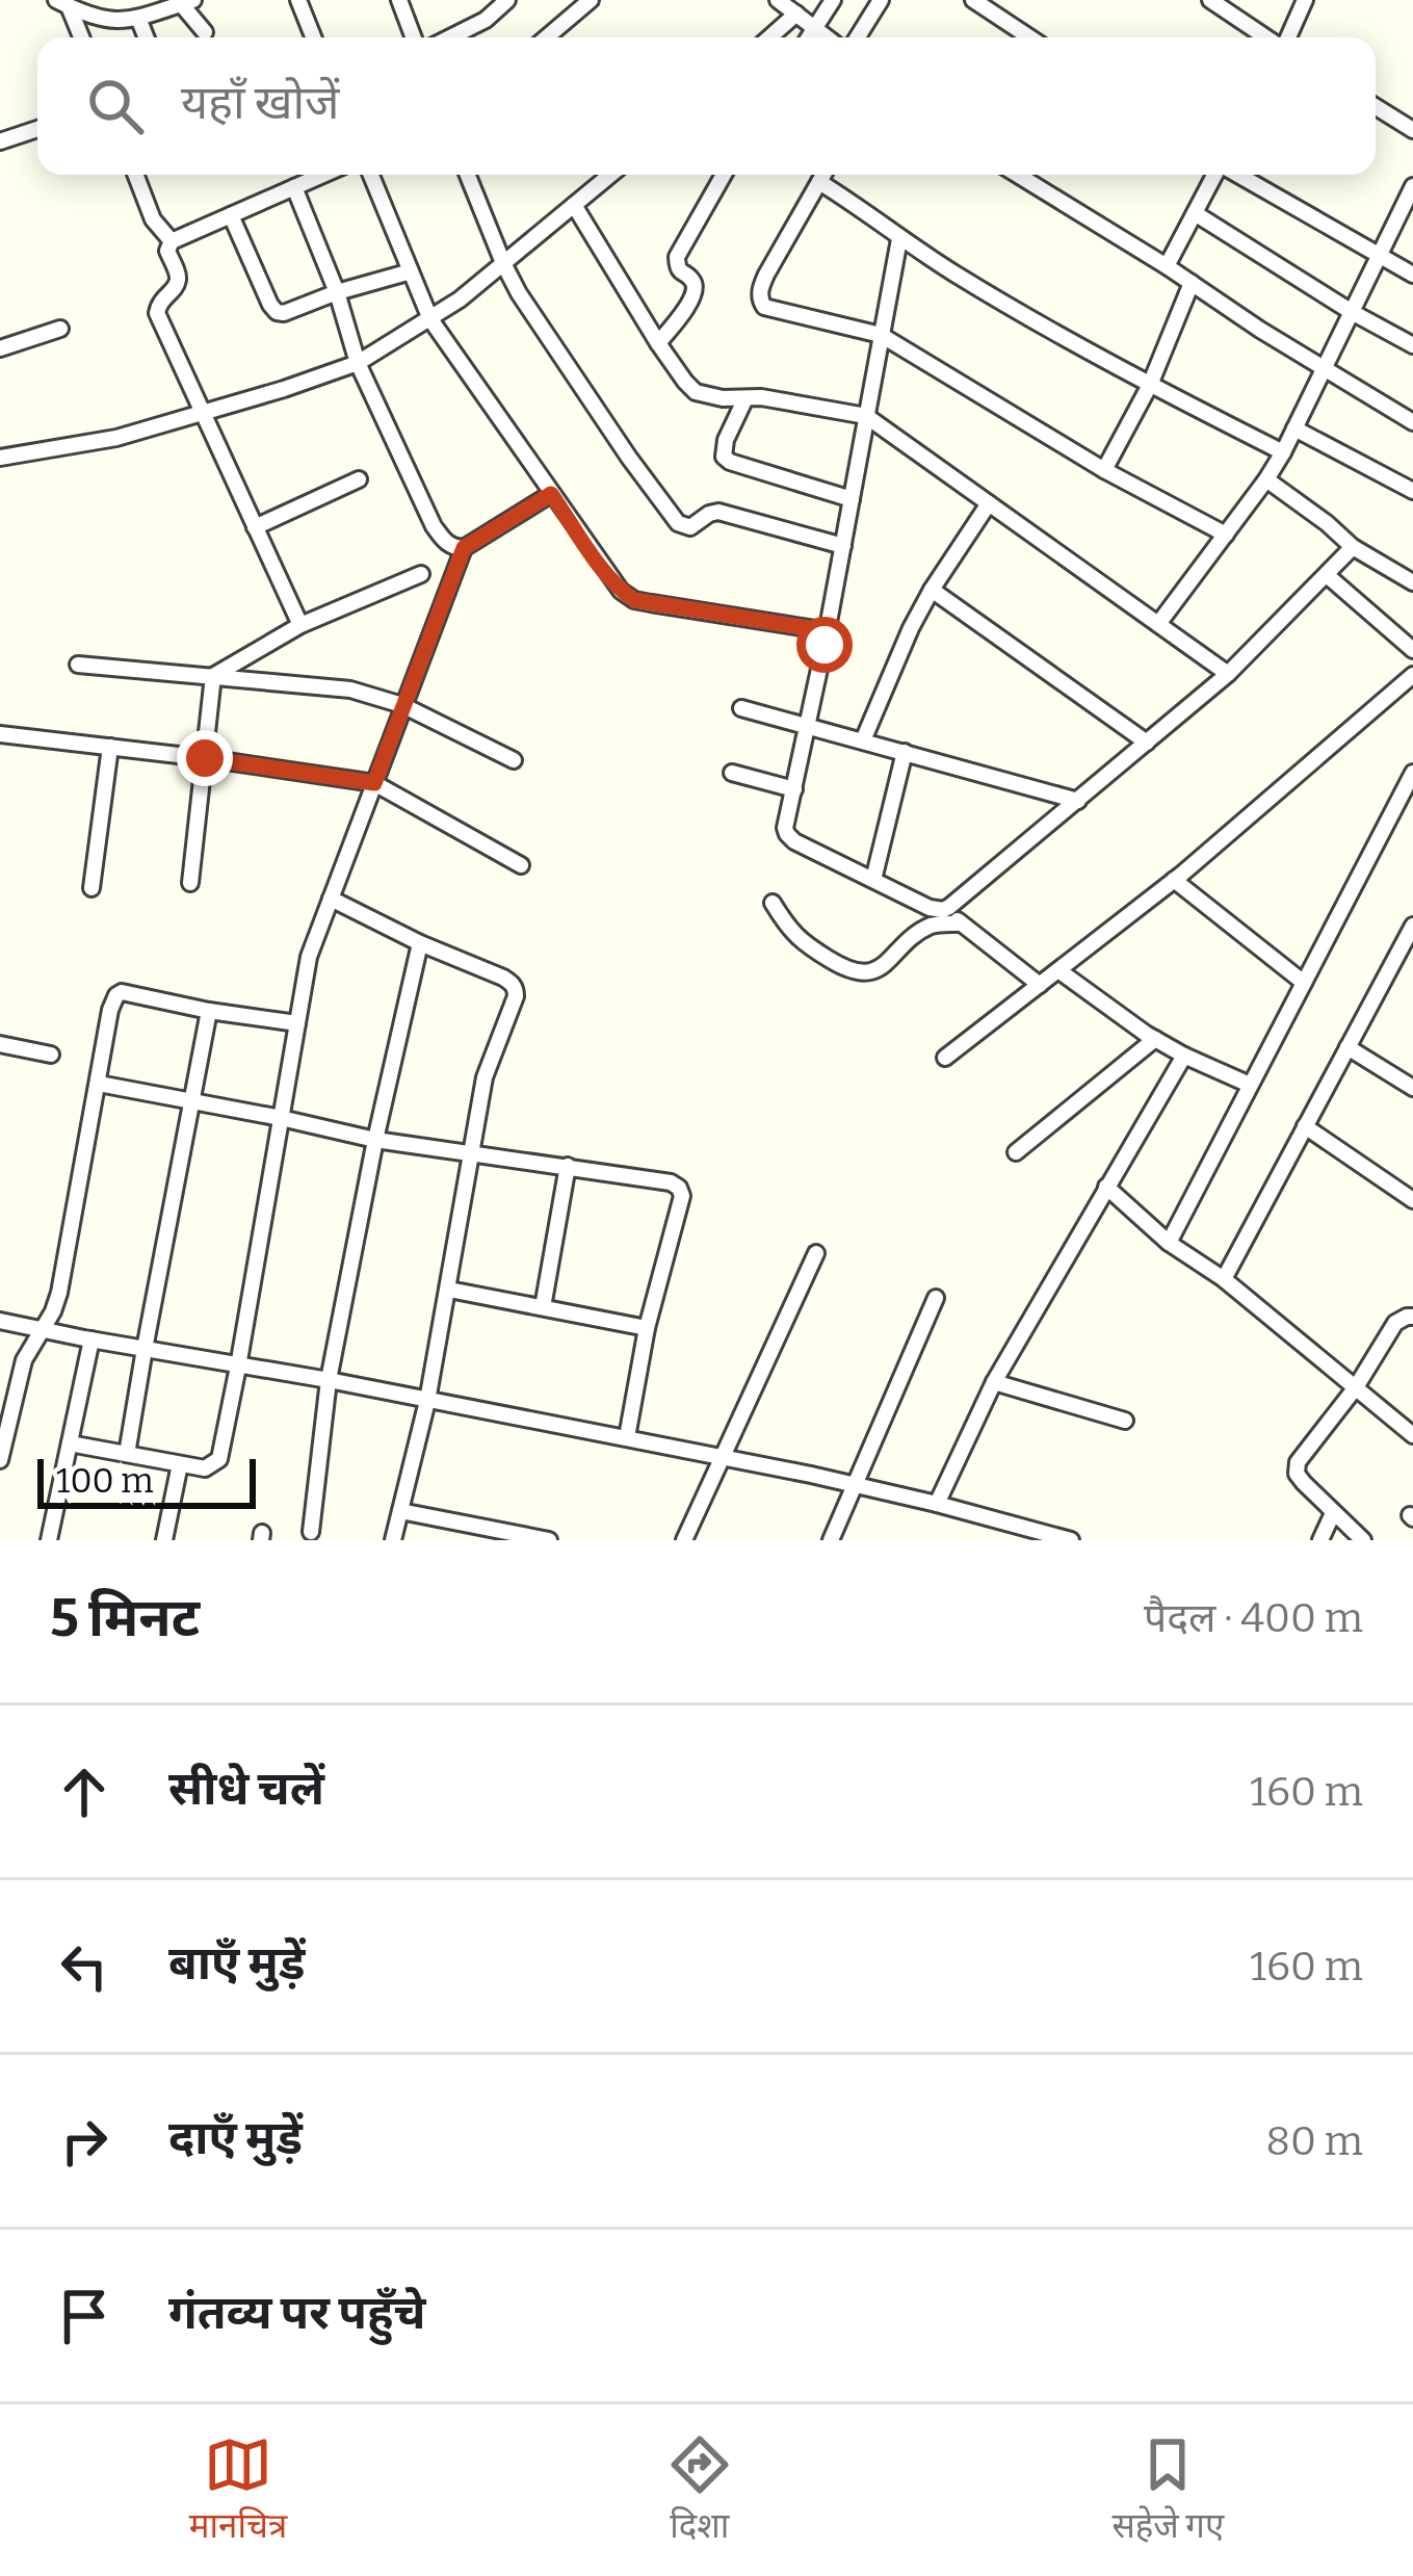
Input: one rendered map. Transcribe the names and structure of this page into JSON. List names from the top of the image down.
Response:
{
  "scale_bar": "100 m",
  "page": {
    "search": "यहाँ खोजें",
    "scale": "100 m",
    "heading": ["5 मिनट", "पैदल · 400 m"],
    "list": [
      ["सीधे चलें", "160 m"],
      ["बाएँ मुड़ें", "160 m"],
      ["दाएँ मुड़ें", "80 m"],
      "गंतव्य पर पहुँचे"
    ],
    "nav": ["मानचित्र", "दिशा", "सहेजे गए"]
  }
}
